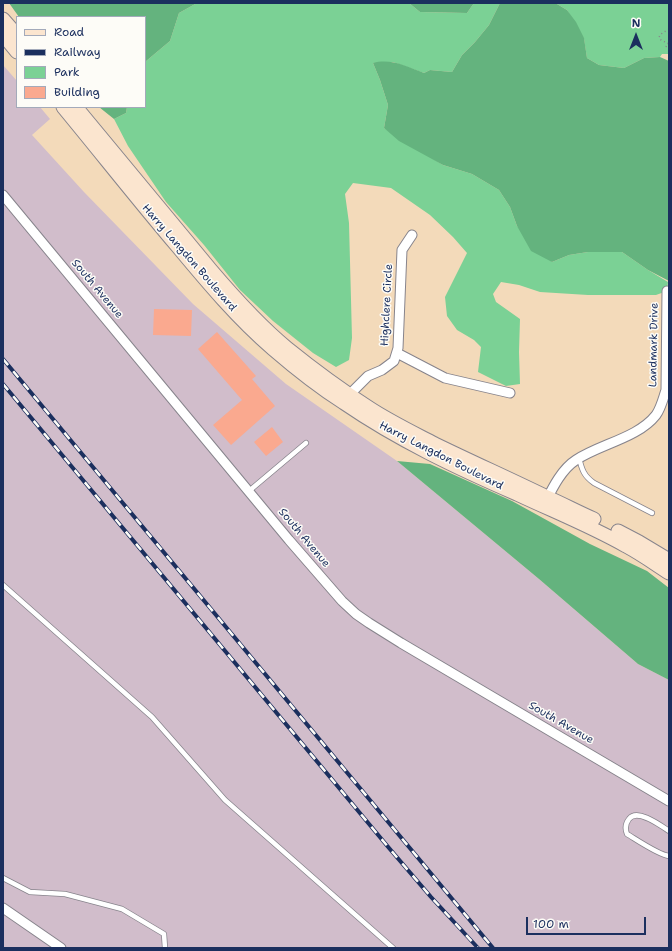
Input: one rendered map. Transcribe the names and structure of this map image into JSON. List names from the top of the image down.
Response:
{
  "streets": {
    "main road": ["Harry Langdon Boulevard"],
    "street": ["South Avenue", "Highclere Circle", "Landmark Drive"]
  },
  "crossings": [
    ["Harry Langdon Boulevard", "Highclere Circle"],
    ["Harry Langdon Boulevard", "Landmark Drive"]
  ],
  "legend": [
    "Road",
    "Railway",
    "Park",
    "Building"
  ],
  "scale_bar": "100 m",
  "north": "top"
}
